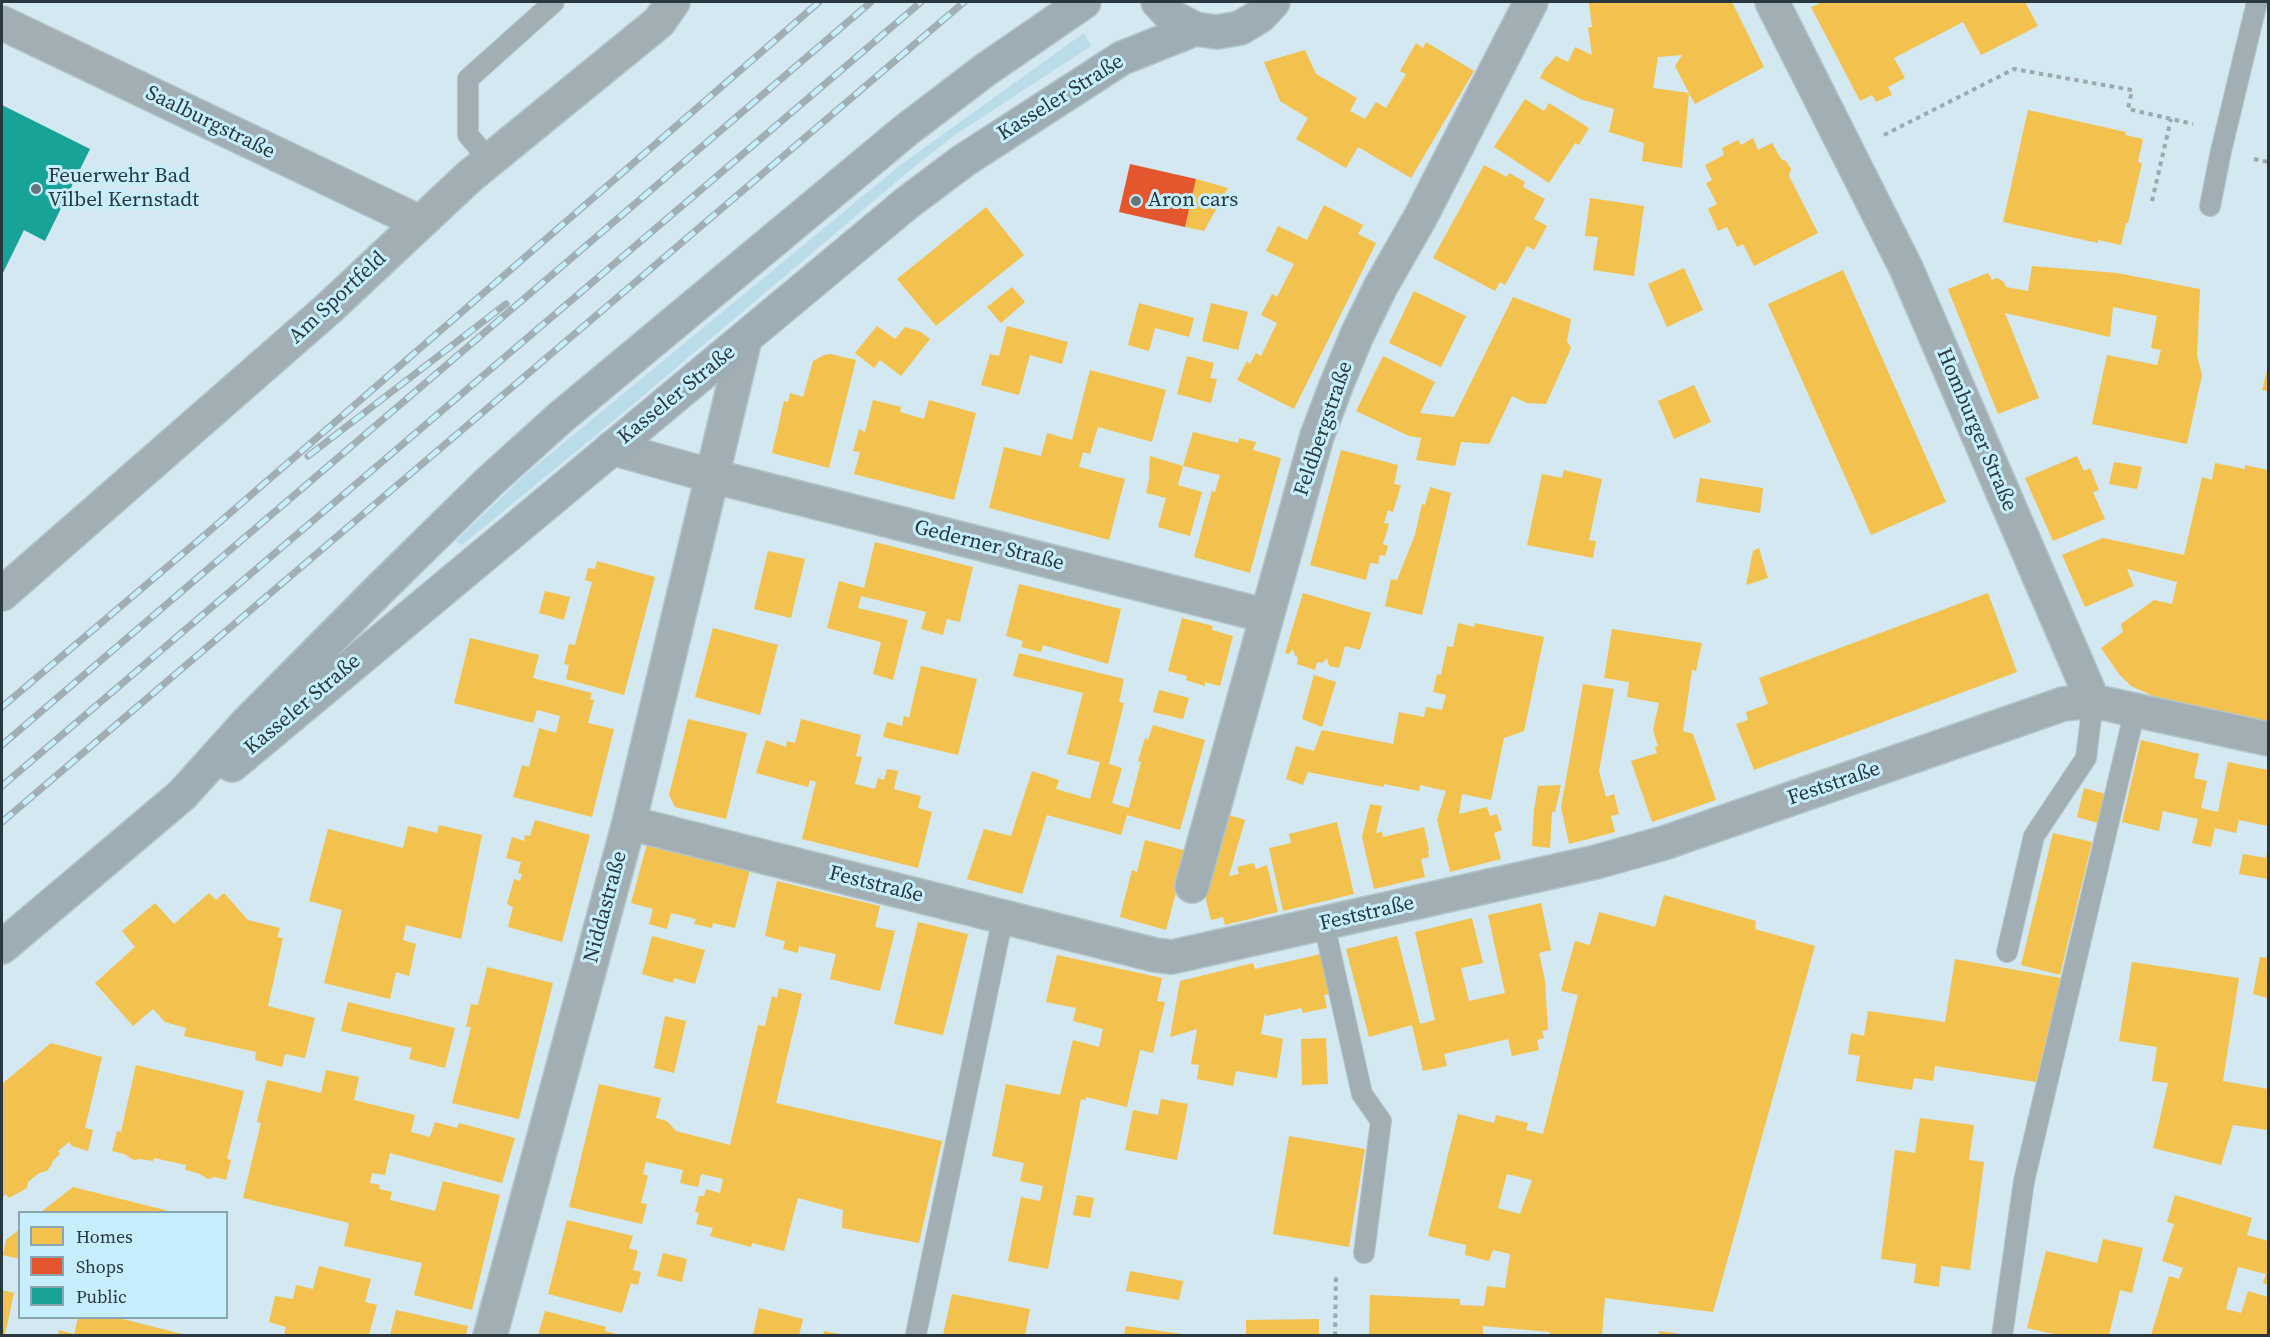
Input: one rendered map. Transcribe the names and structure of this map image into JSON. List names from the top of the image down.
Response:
{
  "streets": {
    "main road": ["Kasseler Straße"],
    "street": [
      "Saalburgstraße",
      "Am Sportfeld",
      "Feldbergstraße",
      "Homburger Straße",
      "Gederner Straße",
      "Feststraße",
      "Niddastraße"
    ]
  },
  "crossings": [
    ["Kasseler Straße", "Niddastraße"],
    ["Saalburgstraße", "Am Sportfeld"],
    ["Feldbergstraße", "Gederner Straße"],
    ["Homburger Straße", "Feststraße"],
    ["Gederner Straße", "Niddastraße"],
    ["Feststraße", "Niddastraße"]
  ],
  "places": ["Feuerwehr Bad Vilbel Kernstadt", "Aron cars"],
  "legend": ["Homes", "Shops", "Public"]
}
